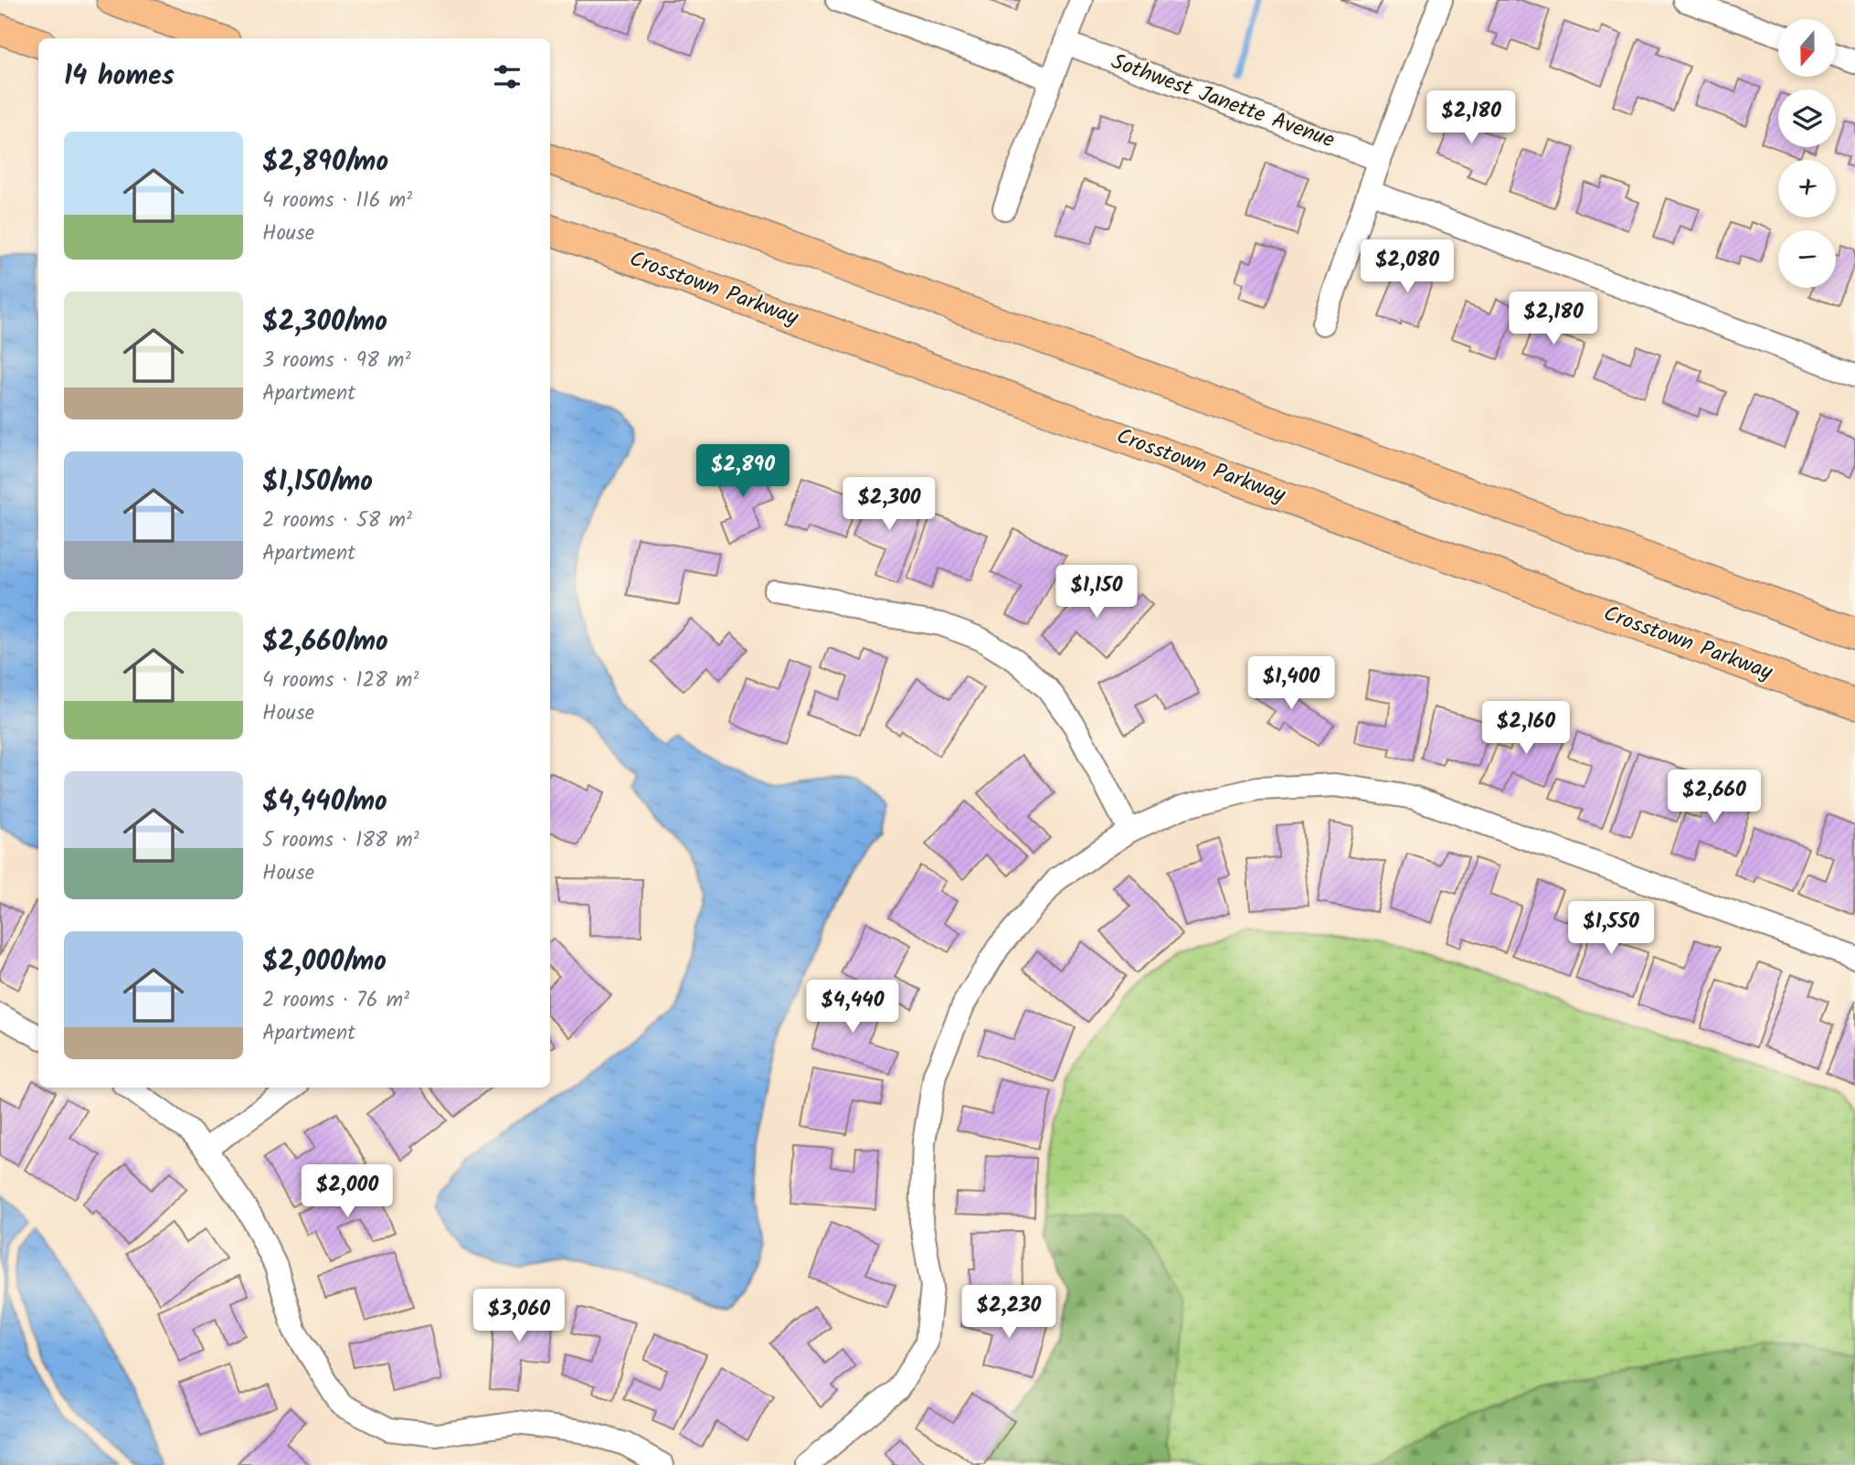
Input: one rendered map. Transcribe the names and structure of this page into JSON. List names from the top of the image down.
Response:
{
  "streets": {
    "main road": ["Crosstown Parkway"],
    "street": ["Sothwest Janette Avenue"]
  },
  "north": "bottom",
  "page": {
    "map_buttons": ["+", "−"],
    "heading": "14 homes",
    "price": [
      "$2,180",
      "$2,080",
      "$2,180",
      "$2,890",
      "$2,300",
      "$1,150",
      "$1,400",
      "$2,160",
      "$2,660",
      "$1,550",
      "$4,440",
      "$2,000",
      "$2,230",
      "$3,060"
    ],
    "list": [
      {
        "name": "$2,890/mo",
        "note": "4 rooms · 116 m² · House"
      },
      {
        "name": "$2,300/mo",
        "note": "3 rooms · 98 m² · Apartment"
      },
      {
        "name": "$1,150/mo",
        "note": "2 rooms · 58 m² · Apartment"
      },
      {
        "name": "$2,660/mo",
        "note": "4 rooms · 128 m² · House"
      },
      {
        "name": "$4,440/mo",
        "note": "5 rooms · 188 m² · House"
      },
      {
        "name": "$2,000/mo",
        "note": "2 rooms · 76 m² · Apartment"
      }
    ]
  }
}
